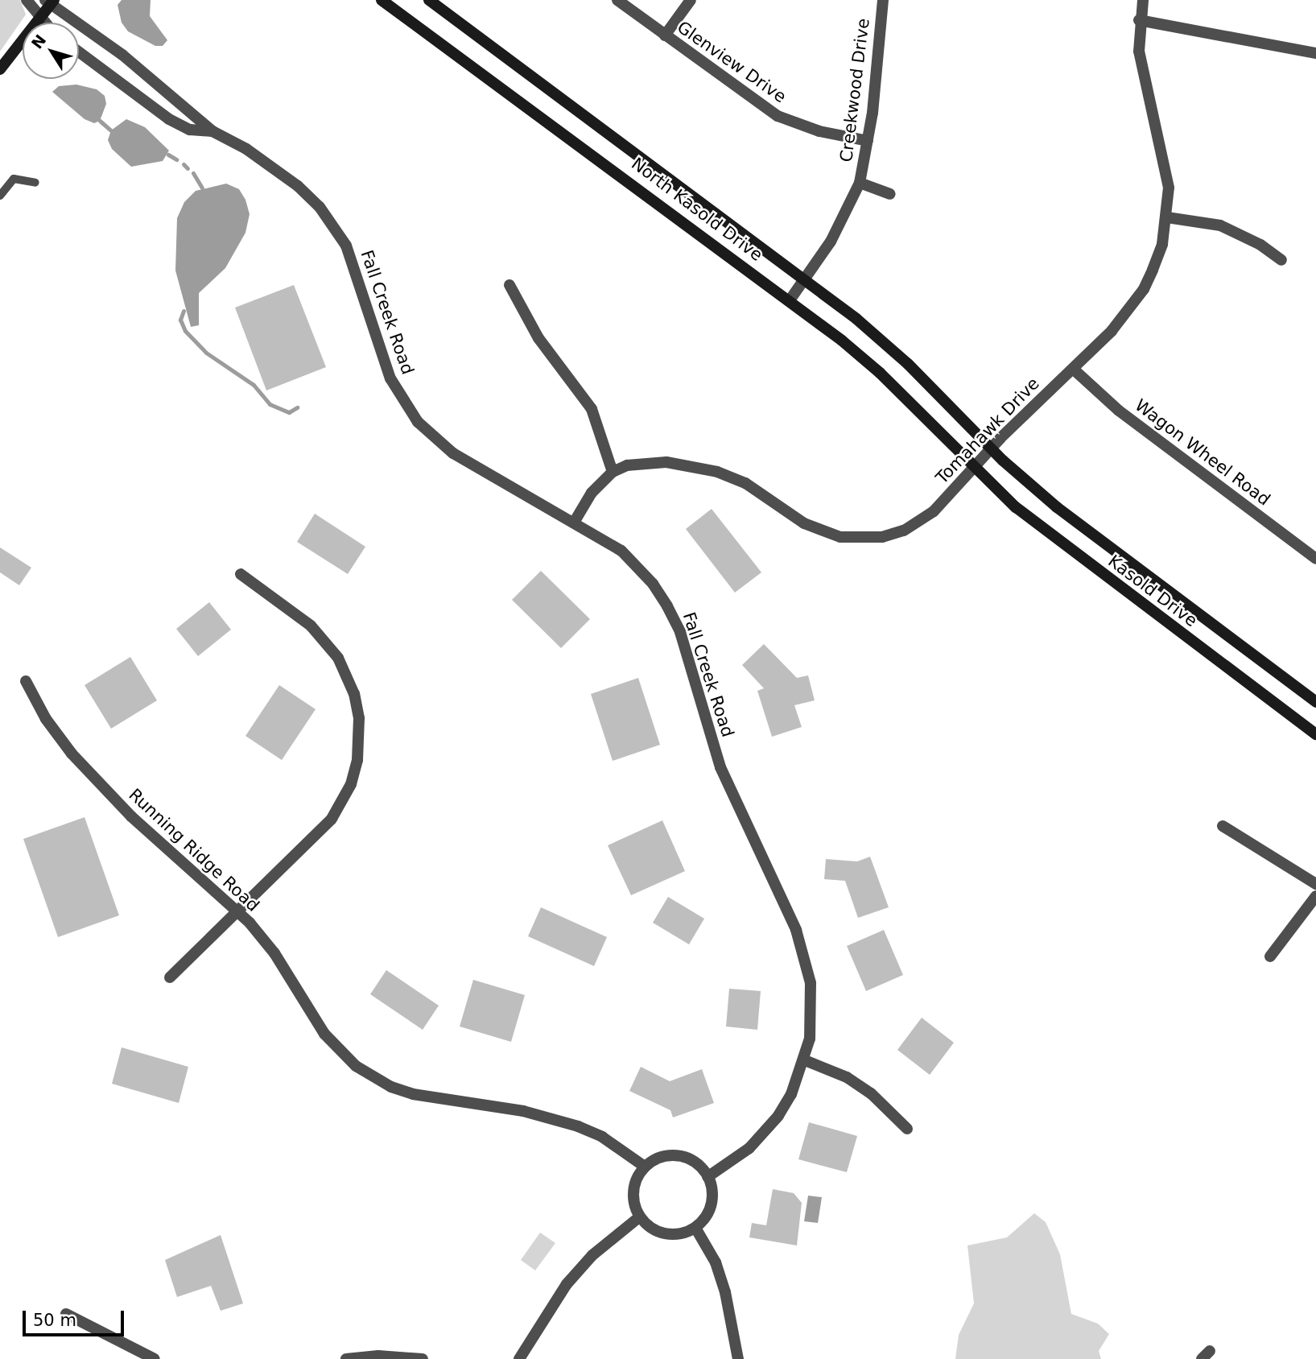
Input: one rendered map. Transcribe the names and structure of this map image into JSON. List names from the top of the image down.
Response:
{
  "streets": {
    "main road": ["North Kasold Drive", "Kasold Drive"],
    "street": [
      "Glenview Drive",
      "Creekwood Drive",
      "Fall Creek Road",
      "Tomahawk Drive",
      "Wagon Wheel Road",
      "Running Ridge Road"
    ]
  },
  "crossings": [
    ["Glenview Drive", "Creekwood Drive"],
    ["Creekwood Drive", "North Kasold Drive"],
    ["North Kasold Drive", "Tomahawk Drive"],
    ["North Kasold Drive", "Kasold Drive"],
    ["Fall Creek Road", "Tomahawk Drive"],
    ["Fall Creek Road", "Running Ridge Road"],
    ["Tomahawk Drive", "Wagon Wheel Road"],
    ["Tomahawk Drive", "Kasold Drive"]
  ],
  "scale_bar": "50 m",
  "north": "top left"
}
